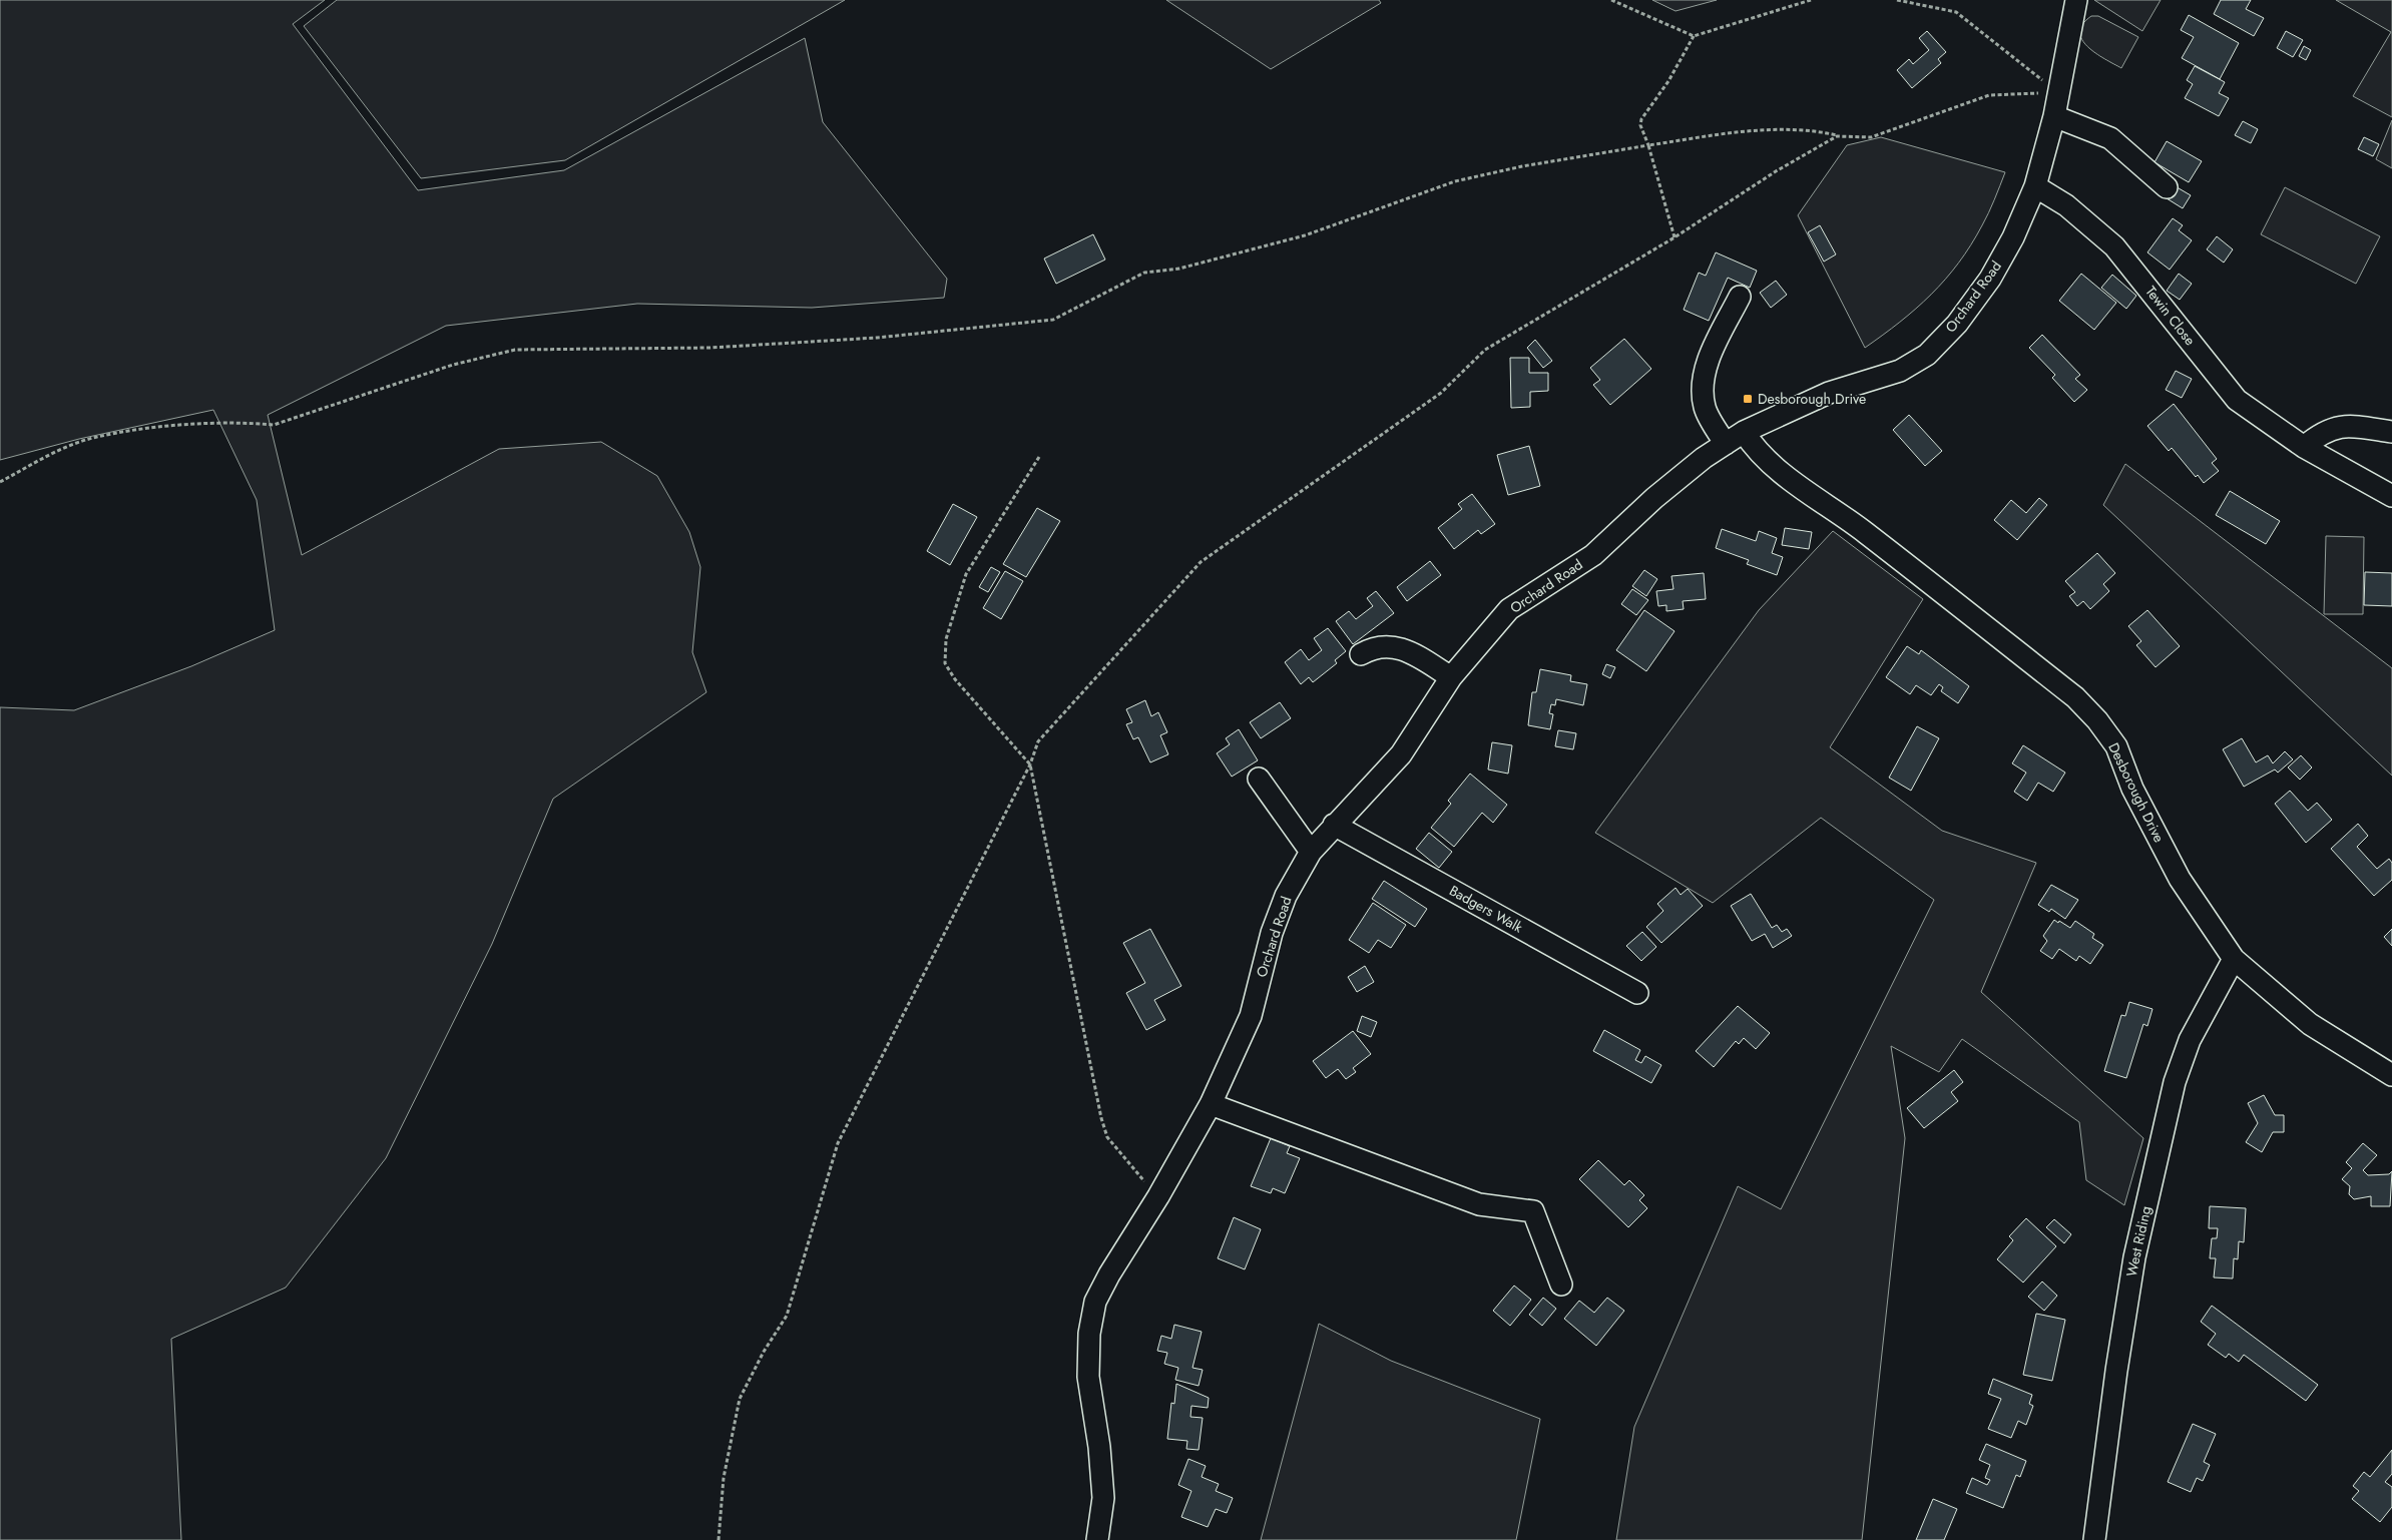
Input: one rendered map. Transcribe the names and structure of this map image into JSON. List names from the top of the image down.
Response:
{
  "streets": {
    "street": [
      "Orchard Road",
      "Tewin Close",
      "Desborough Drive",
      "Badgers Walk",
      "West Riding"
    ]
  },
  "crossings": [
    ["Orchard Road", "Tewin Close"],
    ["Orchard Road", "Desborough Drive"],
    ["Orchard Road", "Badgers Walk"],
    ["Desborough Drive", "West Riding"]
  ],
  "places": {
    "transit": ["Desborough Drive"]
  }
}
